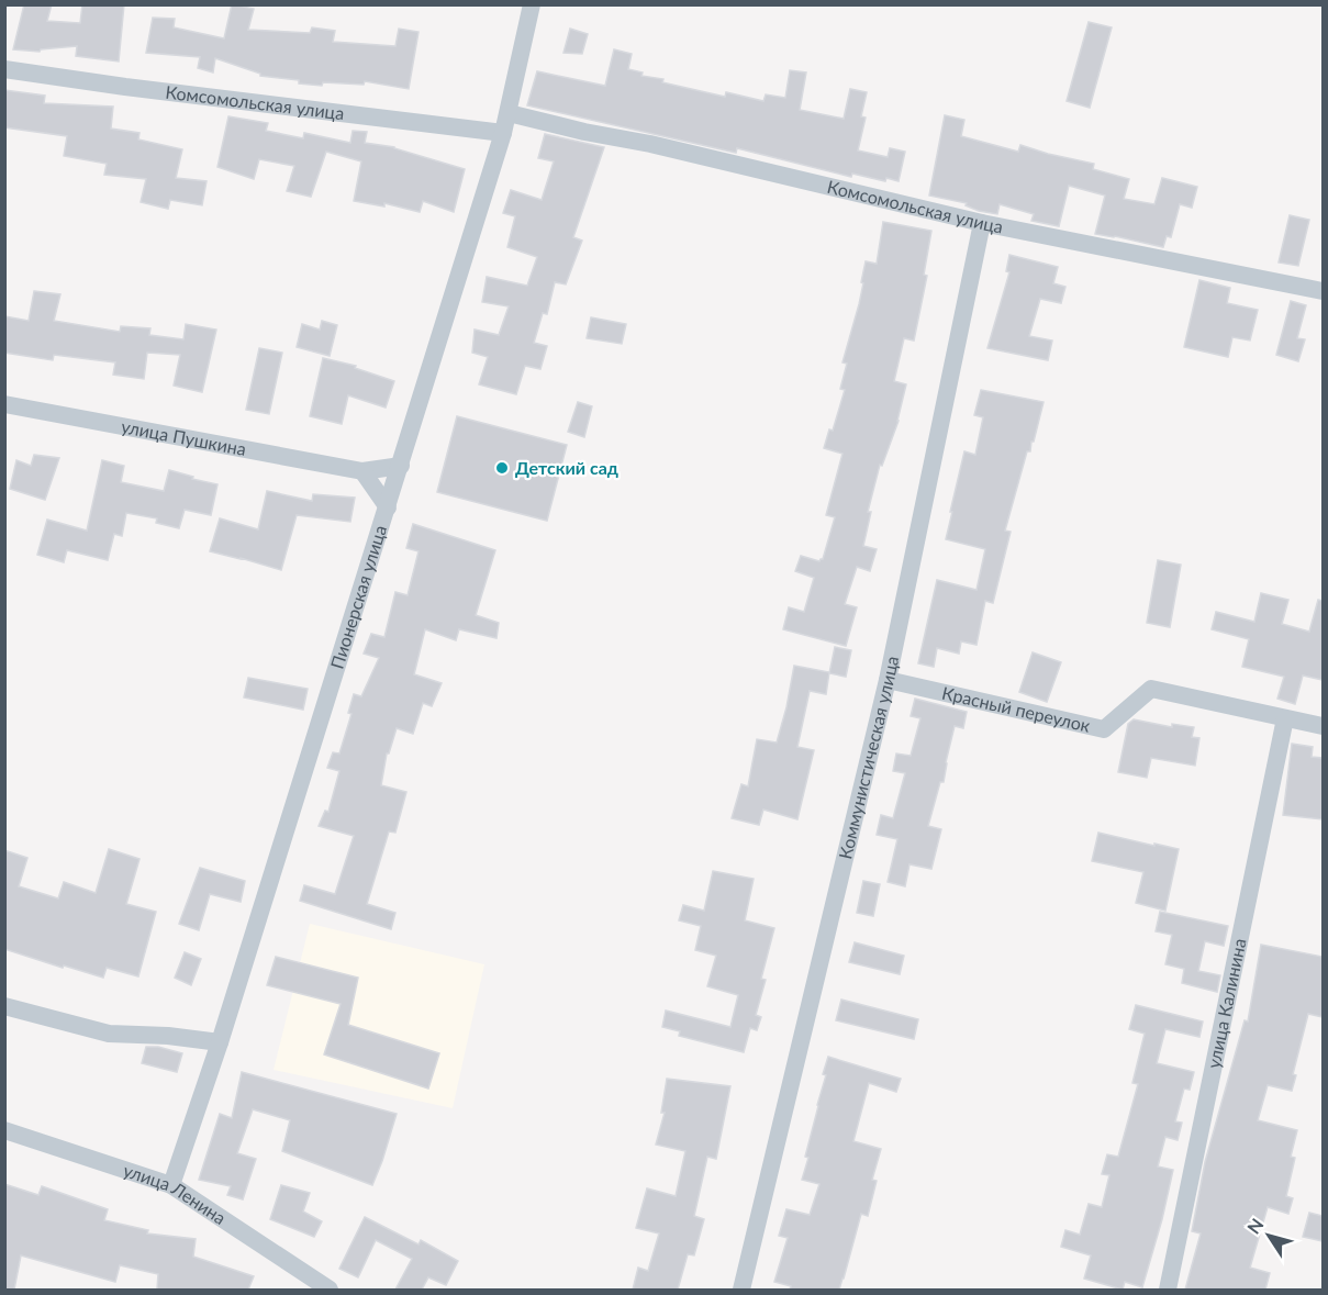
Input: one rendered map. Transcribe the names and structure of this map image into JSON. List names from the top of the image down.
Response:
{
  "streets": {
    "street": [
      "Комсомольская улица",
      "улица Пушкина",
      "Пионерская улица",
      "Красный переулок",
      "Коммунистическая улица",
      "улица Калинина",
      "улица Ленина"
    ]
  },
  "crossings": [
    ["Комсомольская улица", "Пионерская улица"],
    ["Комсомольская улица", "Коммунистическая улица"],
    ["улица Пушкина", "Пионерская улица"],
    ["Пионерская улица", "улица Ленина"],
    ["Красный переулок", "Коммунистическая улица"],
    ["Красный переулок", "улица Калинина"]
  ],
  "places": ["Детский сад"],
  "north": "top left"
}
